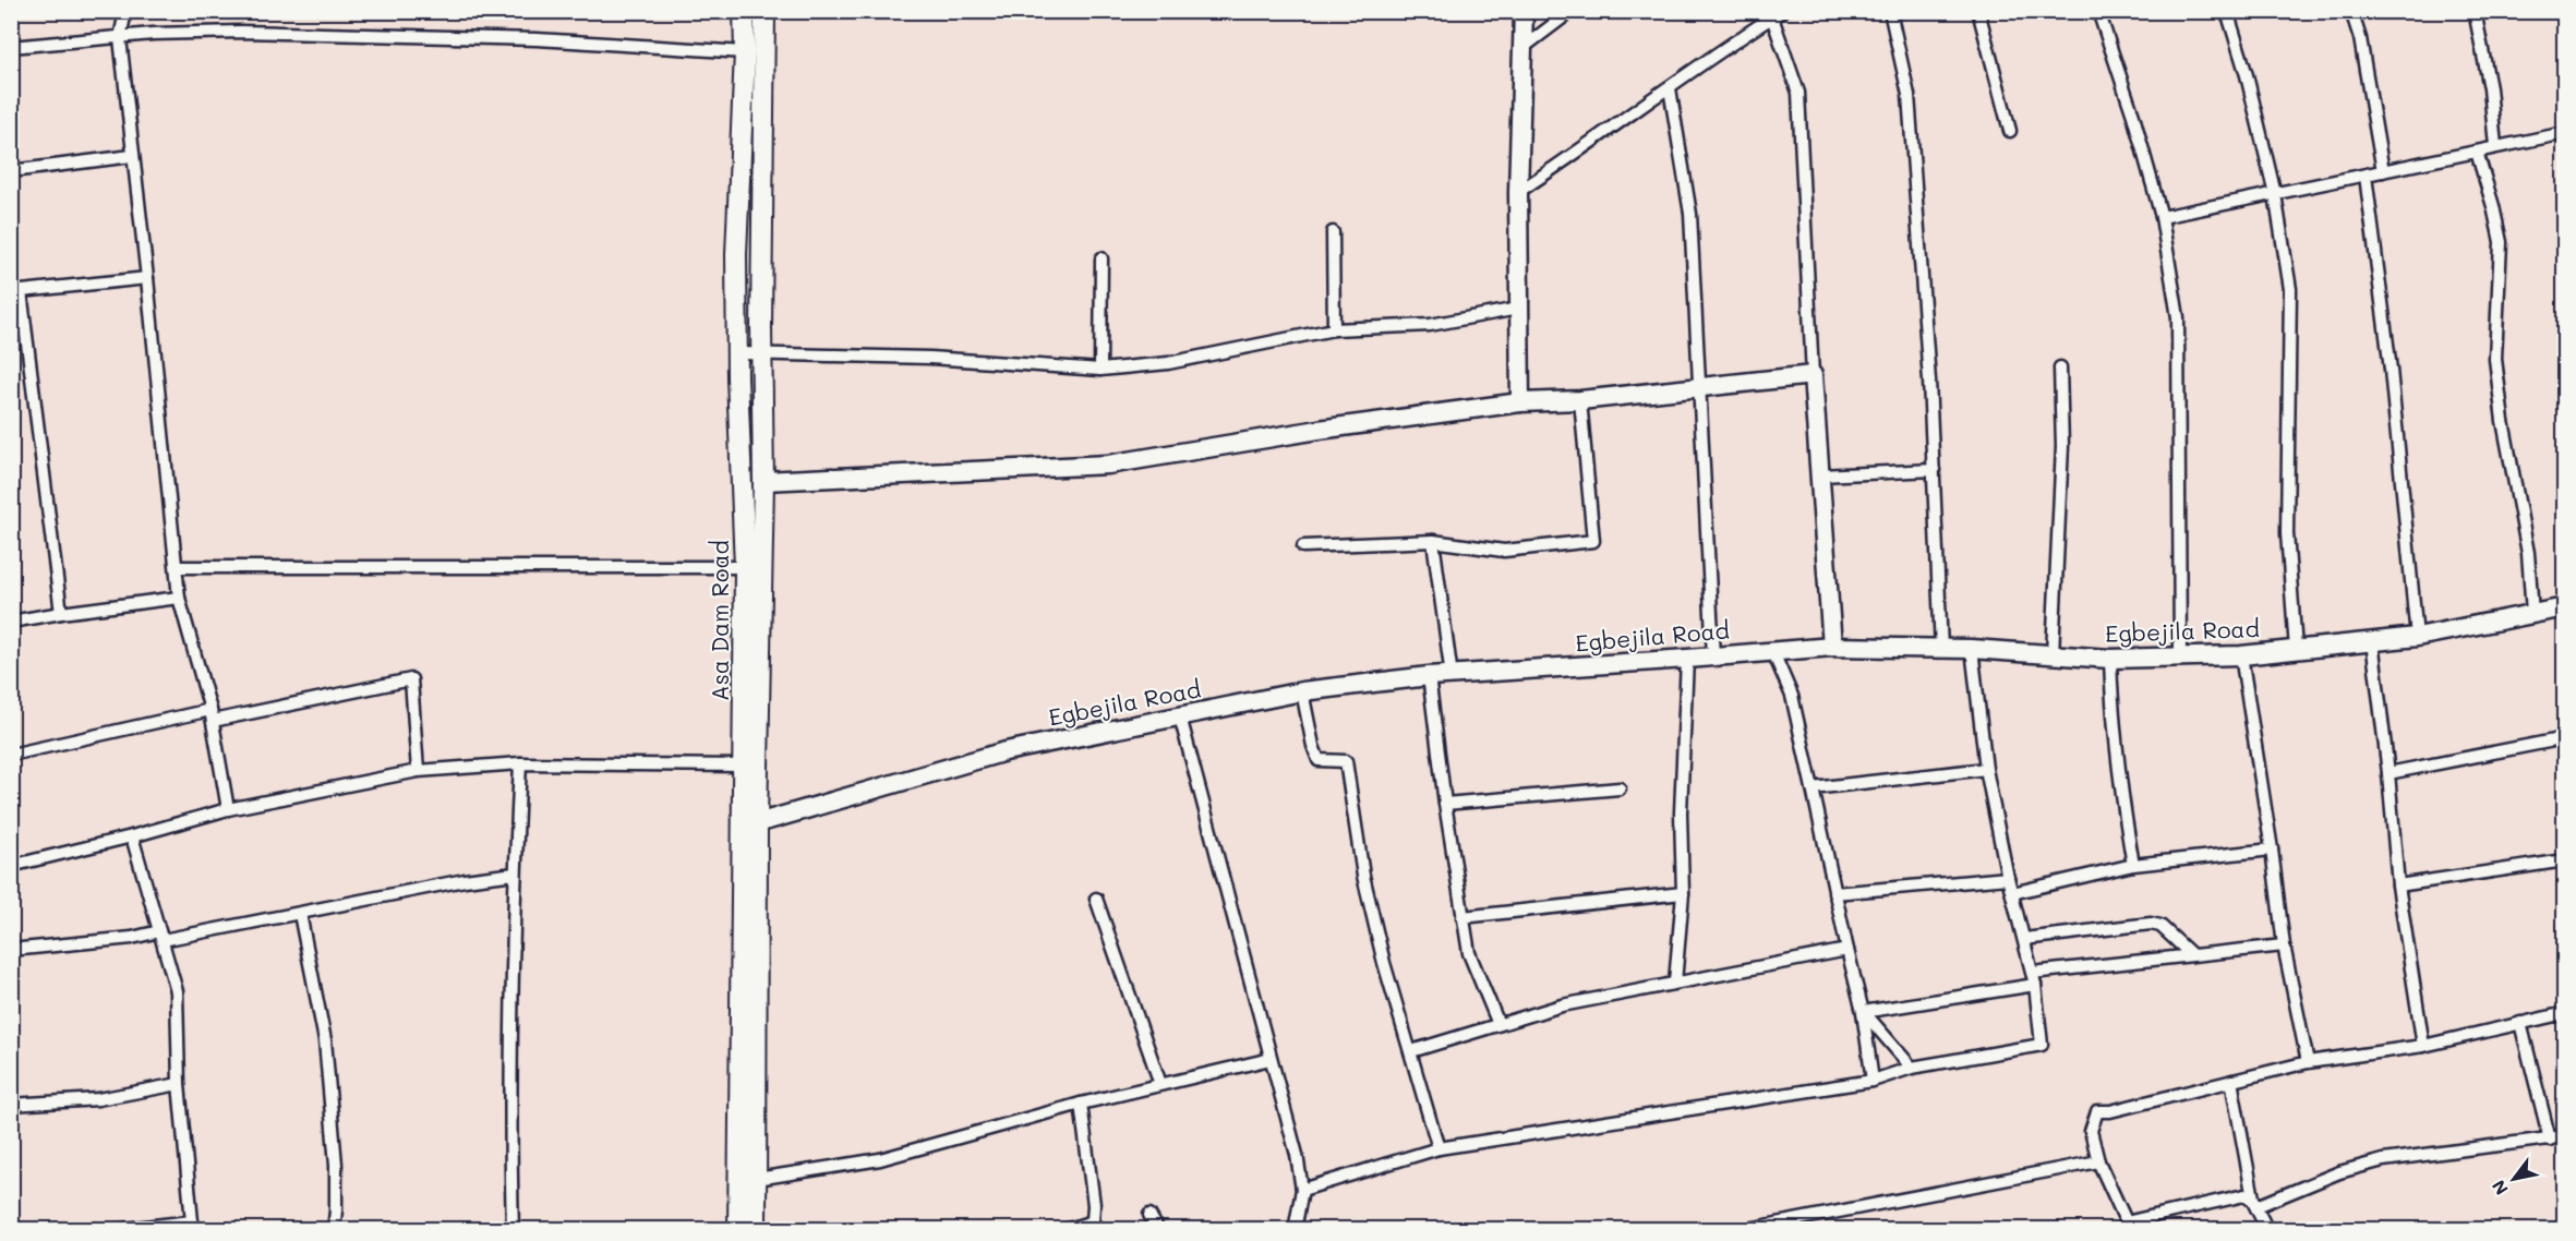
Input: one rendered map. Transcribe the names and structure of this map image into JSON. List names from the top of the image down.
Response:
{
  "streets": {
    "main road": ["Asa Dam Road"],
    "street": ["Egbejila Road"]
  },
  "crossings": [
    ["Asa Dam Road", "Egbejila Road"]
  ],
  "north": "bottom left"
}
